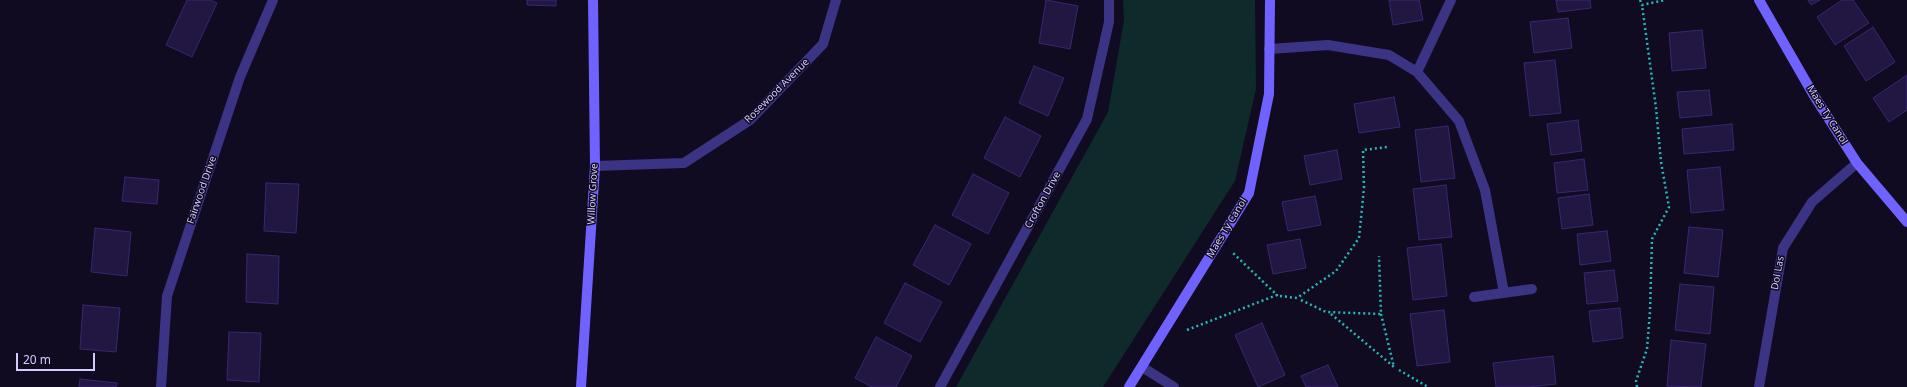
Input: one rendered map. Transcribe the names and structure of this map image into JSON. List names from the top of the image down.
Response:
{
  "streets": {
    "street": [
      "Rosewood Avenue",
      "Maes Ty Canol",
      "Fairwood Drive",
      "Willow Grove",
      "Crofton Drive",
      "Dol Las"
    ]
  },
  "crossings": [
    ["Rosewood Avenue", "Willow Grove"],
    ["Maes Ty Canol", "Dol Las"]
  ],
  "scale_bar": "20 m"
}
